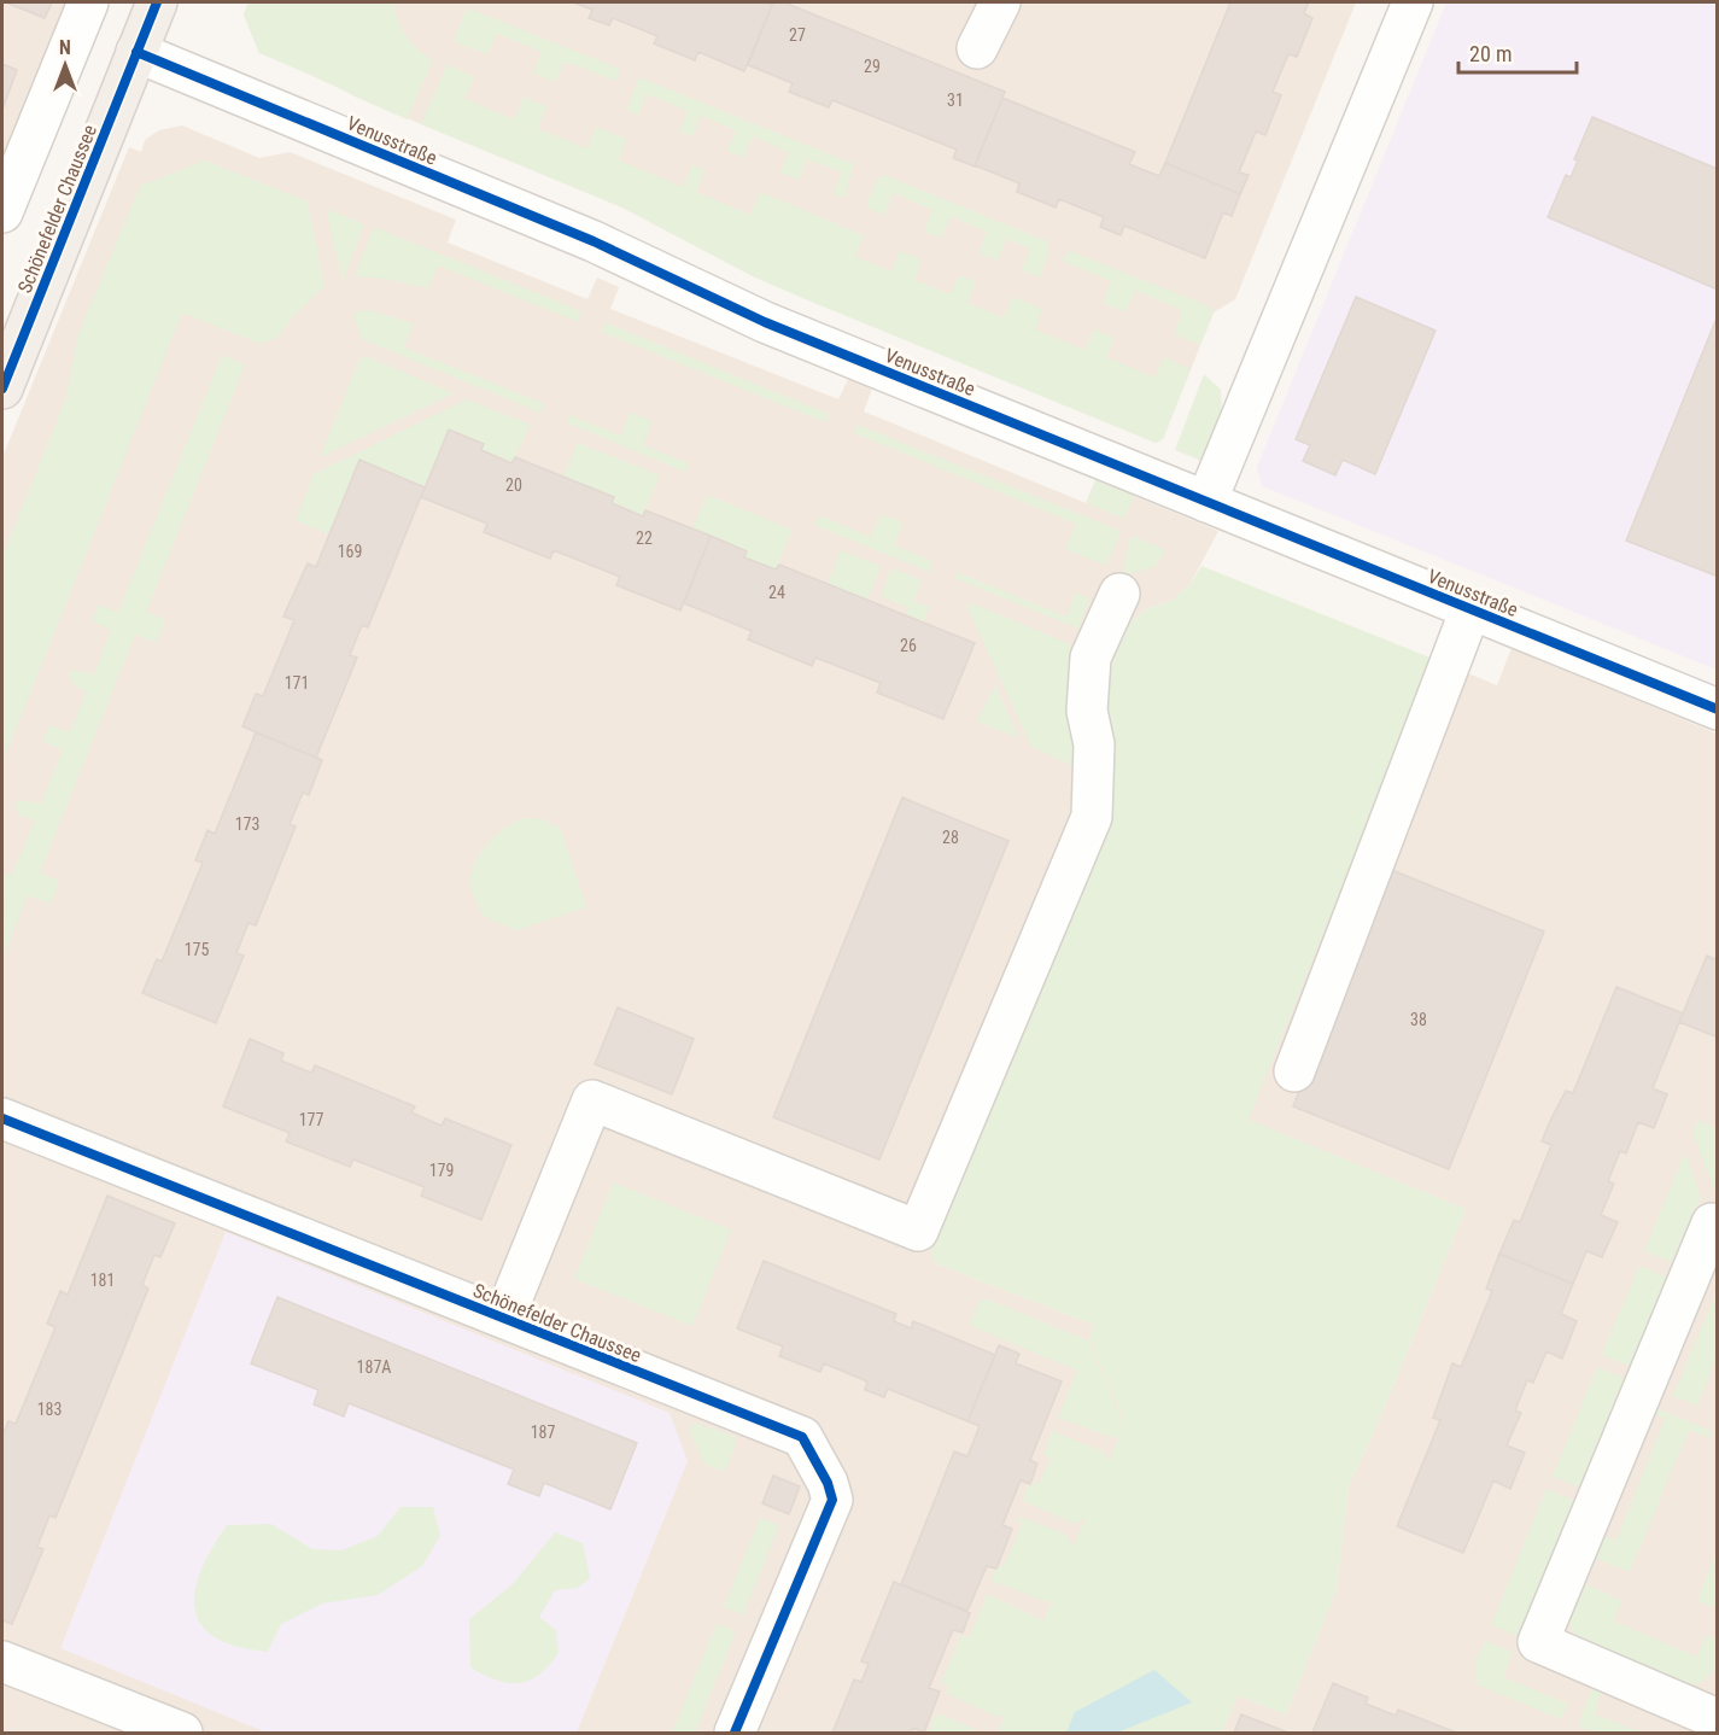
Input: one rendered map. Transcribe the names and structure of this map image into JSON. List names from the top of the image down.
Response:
{
  "streets": {
    "main road": ["Schönefelder Chaussee"],
    "street": ["Venusstraße"]
  },
  "crossings": [
    ["Venusstraße", "Schönefelder Chaussee"]
  ],
  "house_numbers": [
    "27",
    "29",
    "31",
    "20",
    "22",
    "169",
    "24",
    "26",
    "171",
    "173",
    "28",
    "175",
    "38",
    "177",
    "179",
    "181",
    "187A",
    "183",
    "187"
  ],
  "scale_bar": "20 m",
  "north": "top"
}
